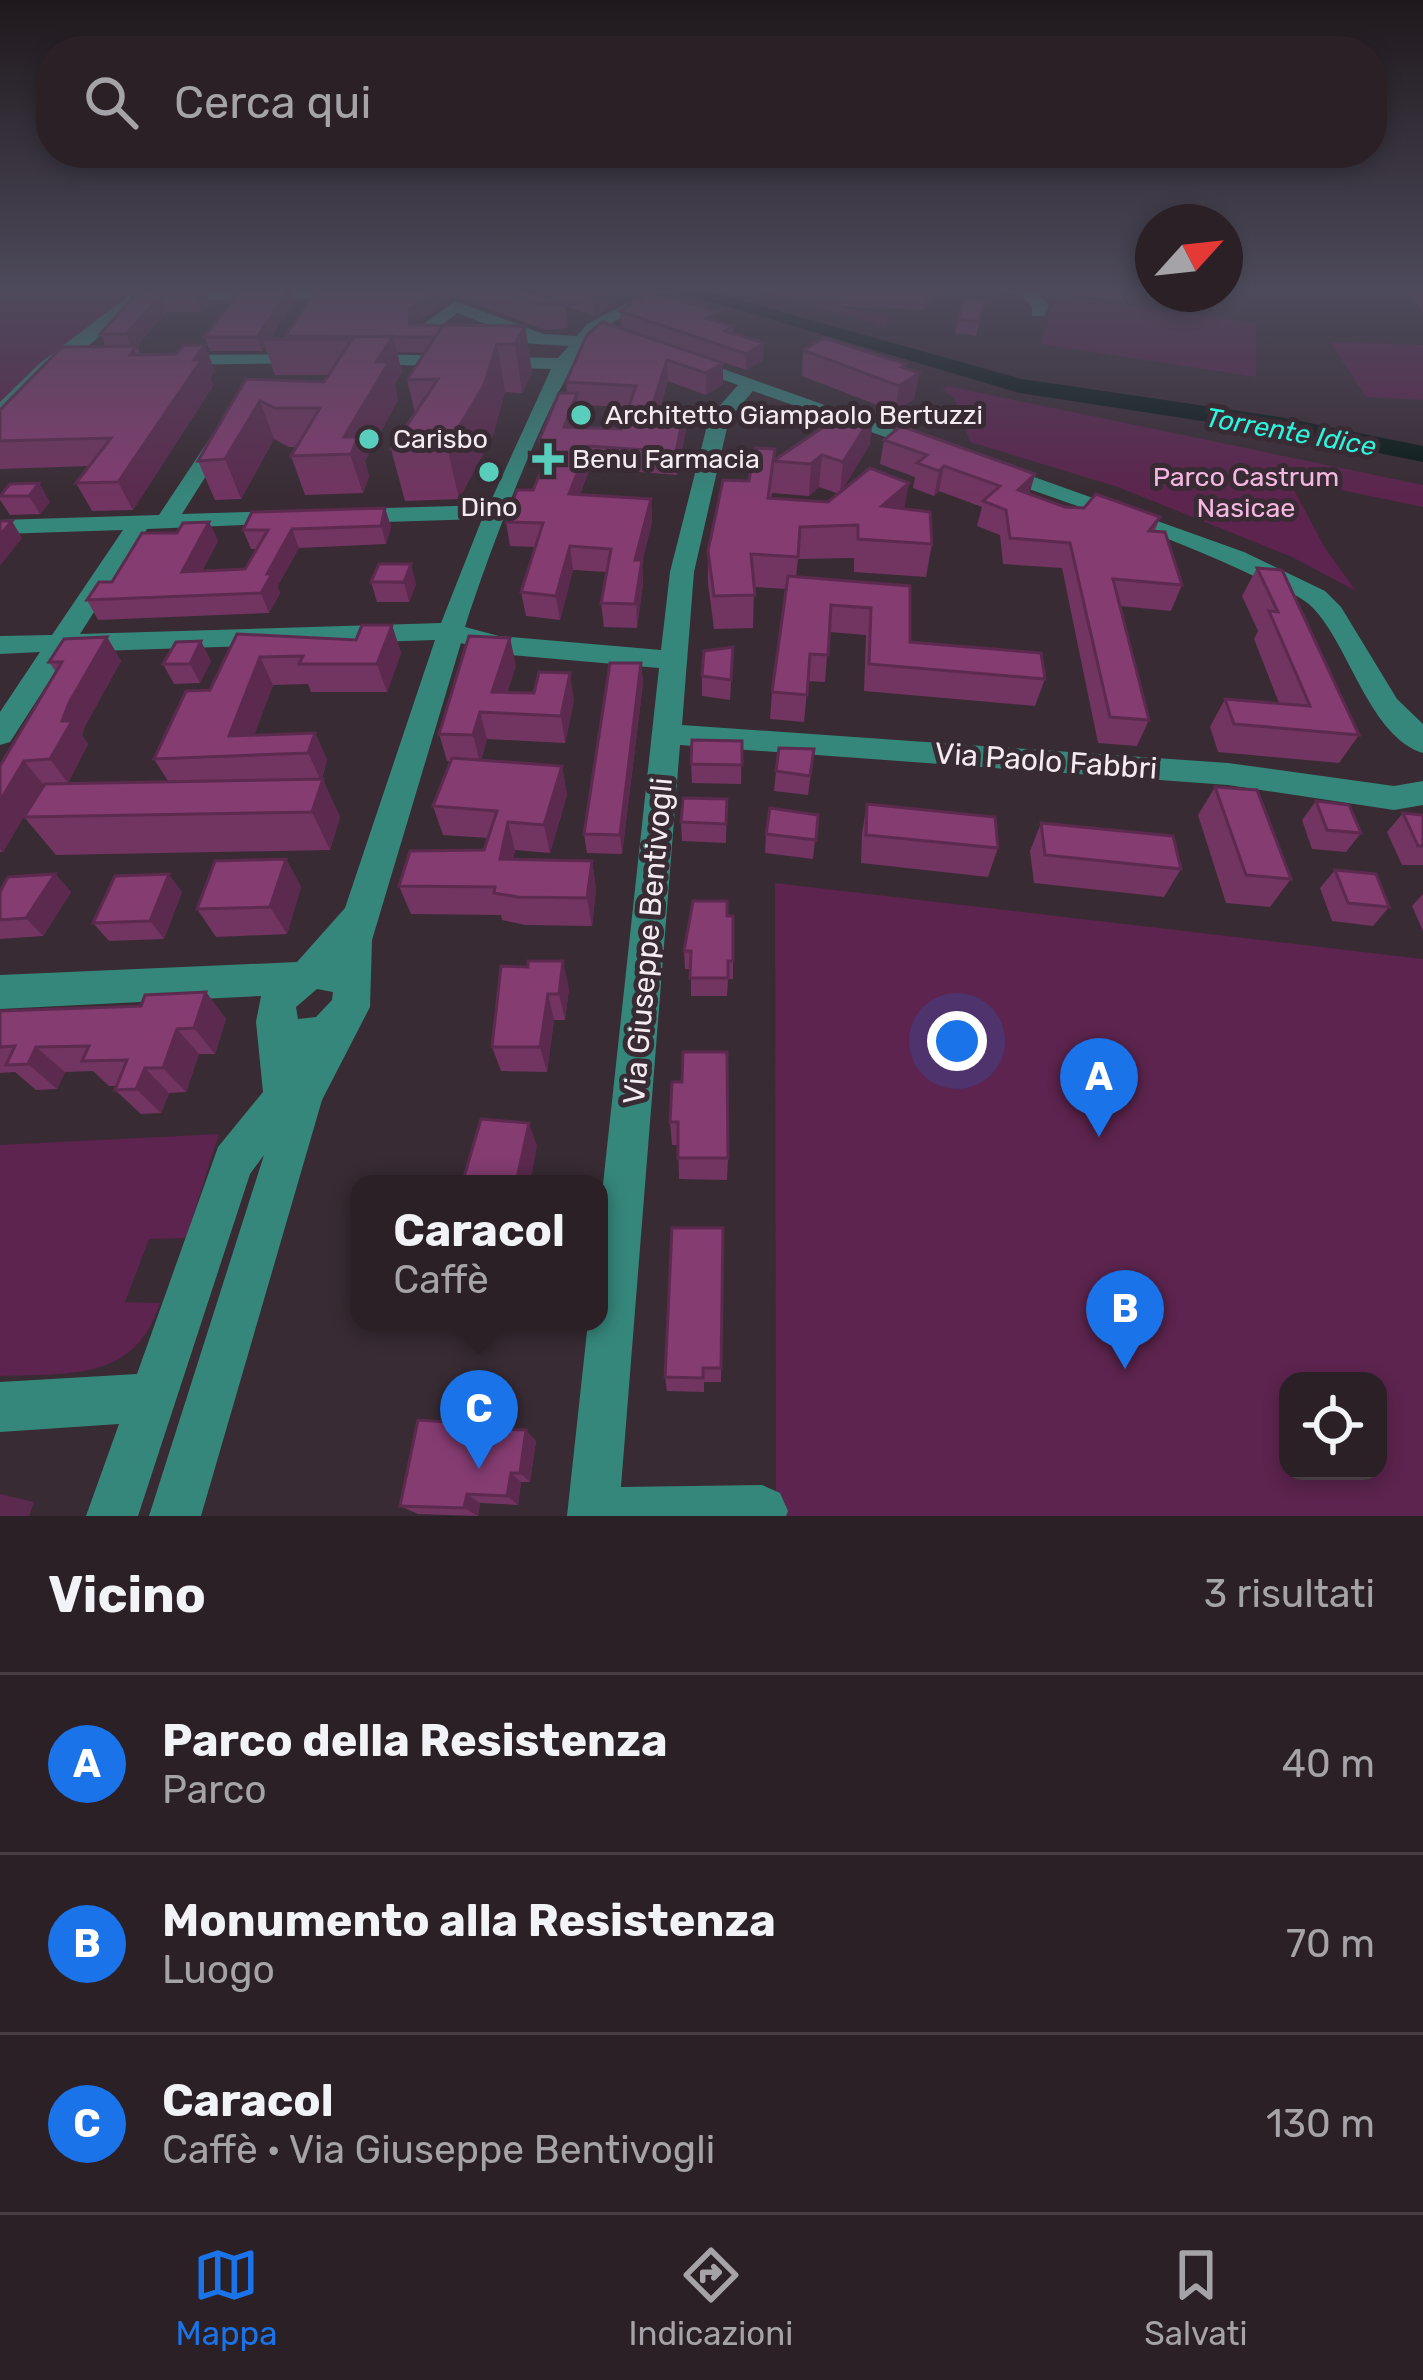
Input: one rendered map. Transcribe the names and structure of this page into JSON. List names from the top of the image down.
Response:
{
  "streets": {
    "street": ["Via Paolo Fabbri", "Via Giuseppe Bentivogli"]
  },
  "crossings": [
    ["Via Paolo Fabbri", "Via Giuseppe Bentivogli"]
  ],
  "water": ["Torrente Idice"],
  "parks": ["Parco Castrum Nasicae"],
  "places": {
    "other": ["Architetto Giampaolo Bertuzzi", "Carisbo", "Dino"],
    "health": ["Benu Farmacia"]
  },
  "north": "top right",
  "page": {
    "search": "Cerca qui",
    "pins": ["A", "B", "C"],
    "popup": ["Caracol", "Caffè"],
    "heading": ["Vicino", "3 risultati"],
    "list": [
      {
        "mark": "A",
        "name": "Parco della Resistenza",
        "note": "Parco",
        "value": "40 m"
      },
      {
        "mark": "B",
        "name": "Monumento alla Resistenza",
        "note": "Luogo",
        "value": "70 m"
      },
      {
        "mark": "C",
        "name": "Caracol",
        "note": "Caffè · Via Giuseppe Bentivogli",
        "value": "130 m"
      }
    ],
    "nav": ["Mappa", "Indicazioni", "Salvati"]
  }
}
